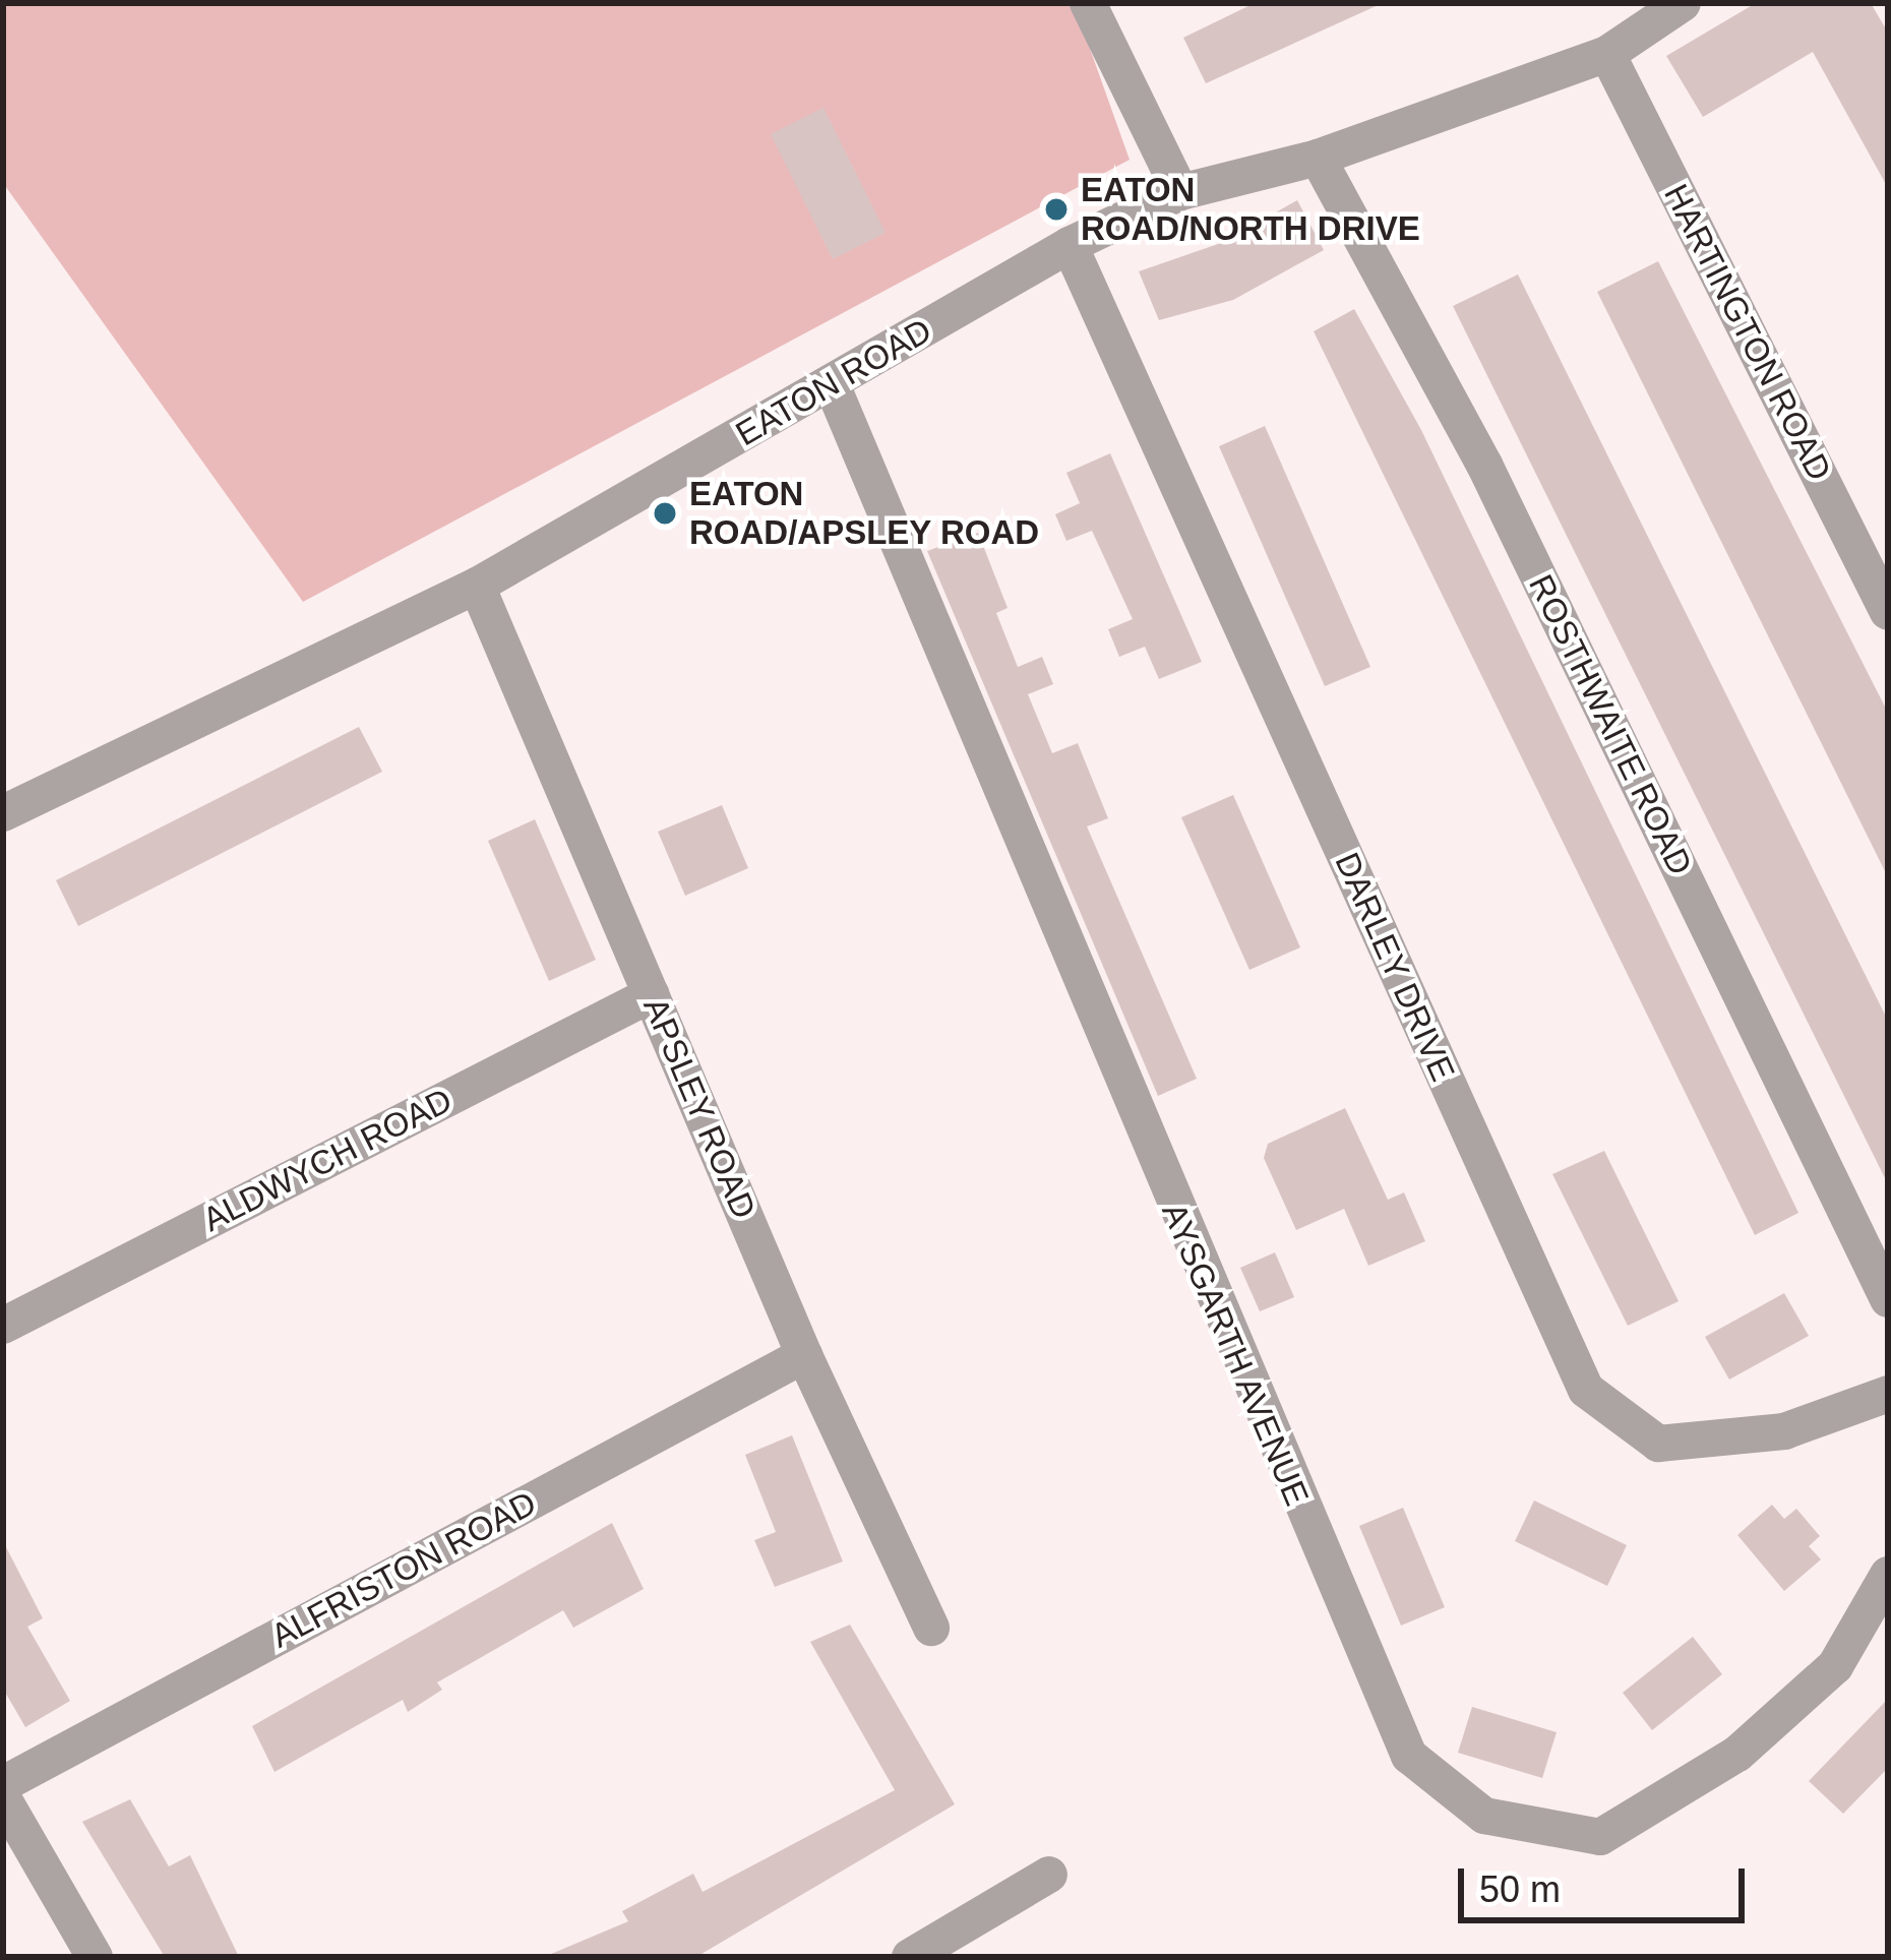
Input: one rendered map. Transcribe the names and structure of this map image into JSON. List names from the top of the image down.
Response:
{
  "streets": {
    "street": [
      "HARTINGTON ROAD",
      "EATON ROAD",
      "ROSTHWAITE ROAD",
      "DARLEY DRIVE",
      "APSLEY ROAD",
      "ALDWYCH ROAD",
      "AYSGARTH AVENUE",
      "ALFRISTON ROAD"
    ]
  },
  "crossings": [
    ["HARTINGTON ROAD", "EATON ROAD"],
    ["EATON ROAD", "ROSTHWAITE ROAD"],
    ["EATON ROAD", "DARLEY DRIVE"],
    ["EATON ROAD", "APSLEY ROAD"],
    ["EATON ROAD", "AYSGARTH AVENUE"],
    ["APSLEY ROAD", "ALDWYCH ROAD"],
    ["APSLEY ROAD", "ALFRISTON ROAD"]
  ],
  "places": ["EATON ROAD/NORTH DRIVE", "EATON ROAD/APSLEY ROAD"],
  "scale_bar": "50 m"
}
